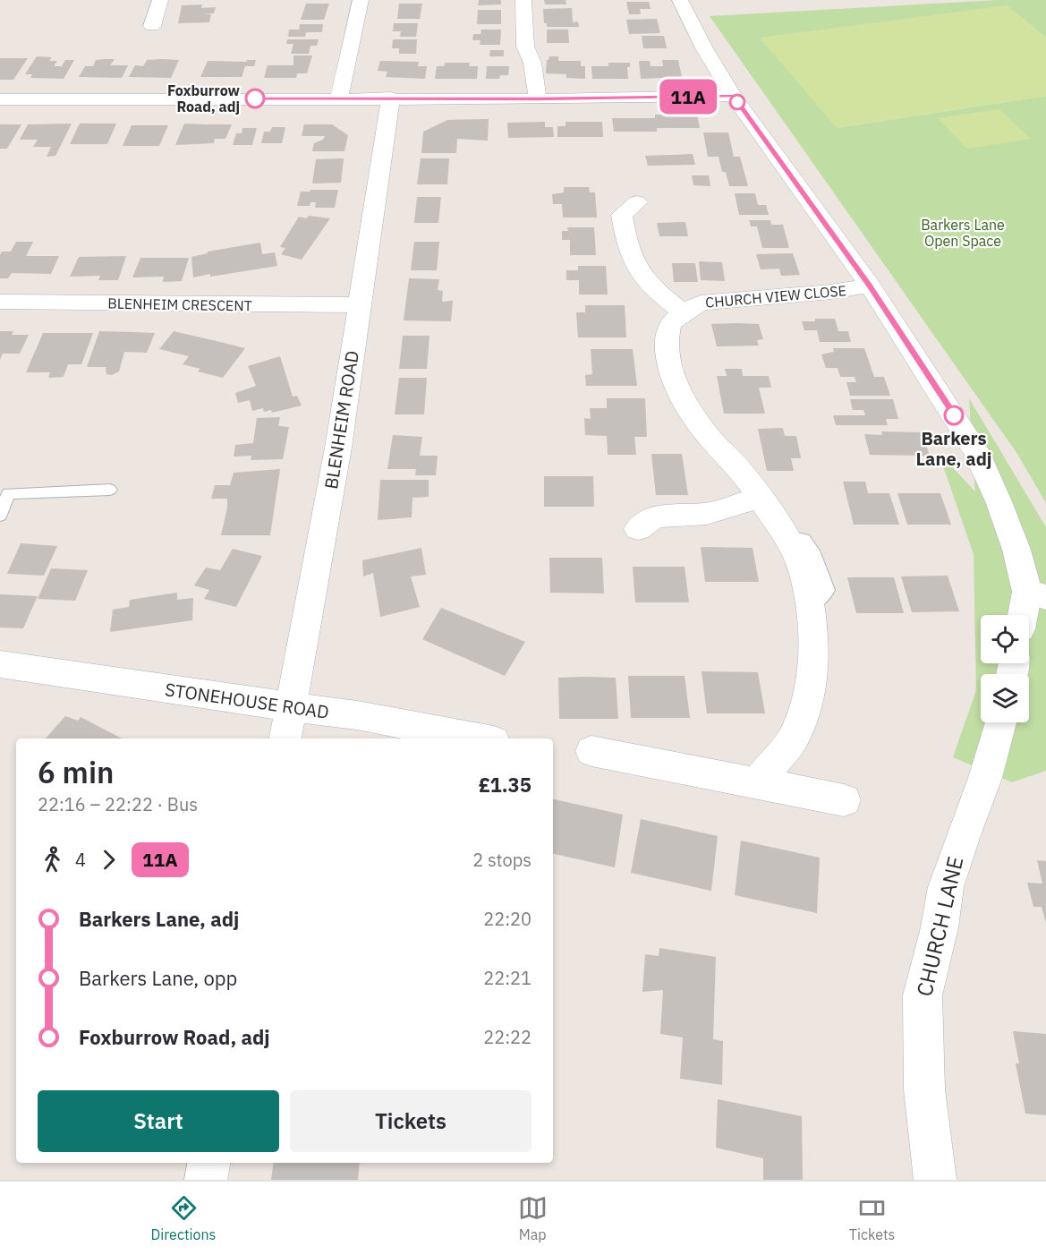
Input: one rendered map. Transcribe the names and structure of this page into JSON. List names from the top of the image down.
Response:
{
  "streets": {
    "street": [
      "CHURCH VIEW CLOSE",
      "BLENHEIM CRESCENT",
      "BLENHEIM ROAD",
      "STONEHOUSE ROAD",
      "CHURCH LANE"
    ]
  },
  "crossings": [
    ["BLENHEIM CRESCENT", "BLENHEIM ROAD"],
    ["BLENHEIM ROAD", "STONEHOUSE ROAD"]
  ],
  "parks": ["Barkers Lane Open Space"],
  "places": ["Foxburrow Road, adj", "Barkers Lane, adj"],
  "lines": ["bus line 11A"],
  "page": {
    "on_map": "11A",
    "heading": ["6 min", "22:16 – 22:22 · Bus", "£1.35"],
    "legs": ["4", "11A", "2 stops"],
    "list": [
      {
        "name": "Barkers Lane, adj",
        "value": "22:20"
      },
      {
        "name": "Barkers Lane, opp",
        "value": "22:21"
      },
      {
        "name": "Foxburrow Road, adj",
        "value": "22:22"
      }
    ],
    "buttons": ["Start", "Tickets"],
    "tabs": ["Directions", "Map", "Tickets"]
  }
}
